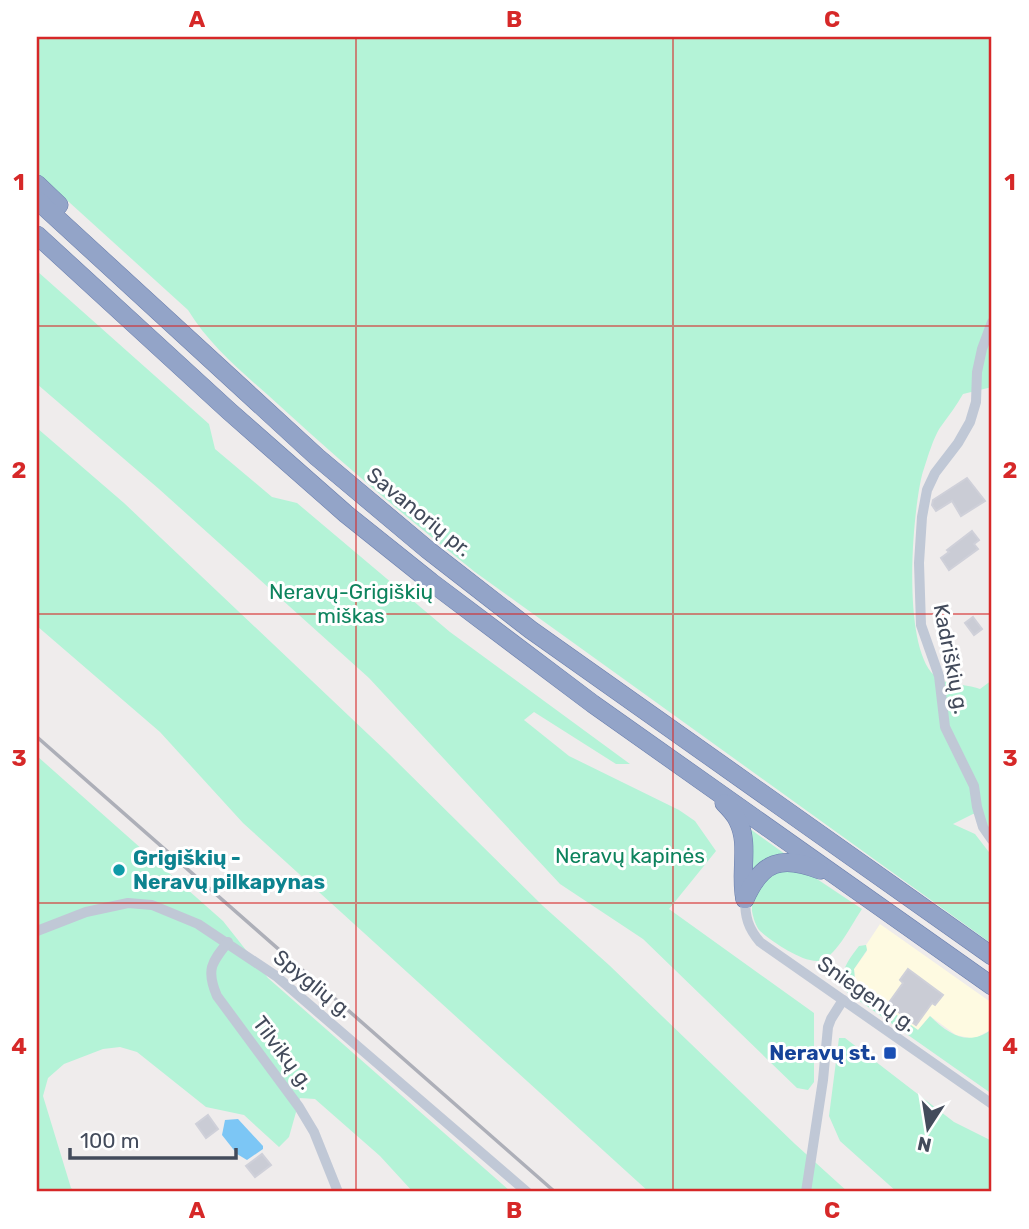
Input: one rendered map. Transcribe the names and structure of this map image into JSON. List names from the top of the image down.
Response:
{
  "streets": {
    "highway": ["Savanorių pr."],
    "street": [
      "Kadriškių g.",
      "Spyglių g.",
      "Sniegenų g.",
      "Tilvikų g."
    ]
  },
  "crossings": [
    ["Spyglių g.", "Tilvikų g."]
  ],
  "parks": ["Neravų-Grigiškių miškas", "Neravų kapinės"],
  "places": {
    "other": ["Grigiškių - Neravų pilkapynas"],
    "transit": ["Neravų st."]
  },
  "scale_bar": "100 m",
  "north": "bottom",
  "grid": {
    "columns": ["A", "B", "C"],
    "rows": [
      "1",
      "2",
      "3",
      "4"
    ]
  }
}
